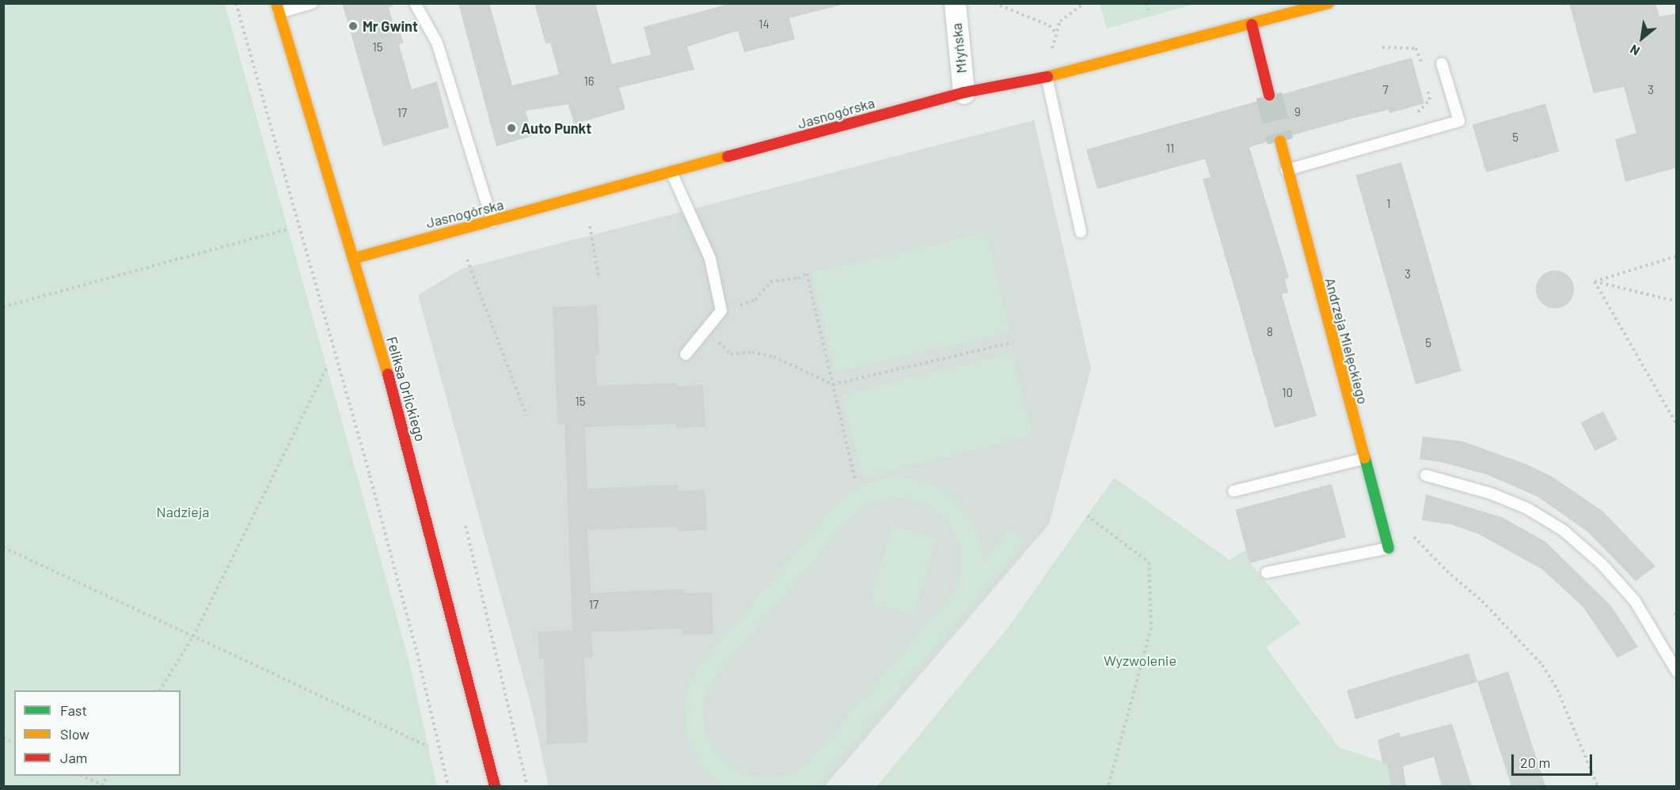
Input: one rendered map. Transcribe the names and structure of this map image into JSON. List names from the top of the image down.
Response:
{
  "streets": {
    "street": [
      "Młyńska",
      "Jasnogórska",
      "Andrzeja Mielęckiego",
      "Feliksa Orlickiego"
    ]
  },
  "crossings": [
    ["Młyńska", "Jasnogórska"],
    ["Jasnogórska", "Feliksa Orlickiego"]
  ],
  "parks": ["Nadzieja", "Wyzwolenie"],
  "places": ["Mr Gwint", "Auto Punkt"],
  "house_numbers": [
    "14",
    "15",
    "16",
    "7",
    "3",
    "9",
    "17",
    "5",
    "11",
    "1",
    "3",
    "8",
    "5",
    "10",
    "15",
    "17"
  ],
  "legend": ["Fast", "Slow", "Jam"],
  "scale_bar": "20 m",
  "north": "bottom left"
}
